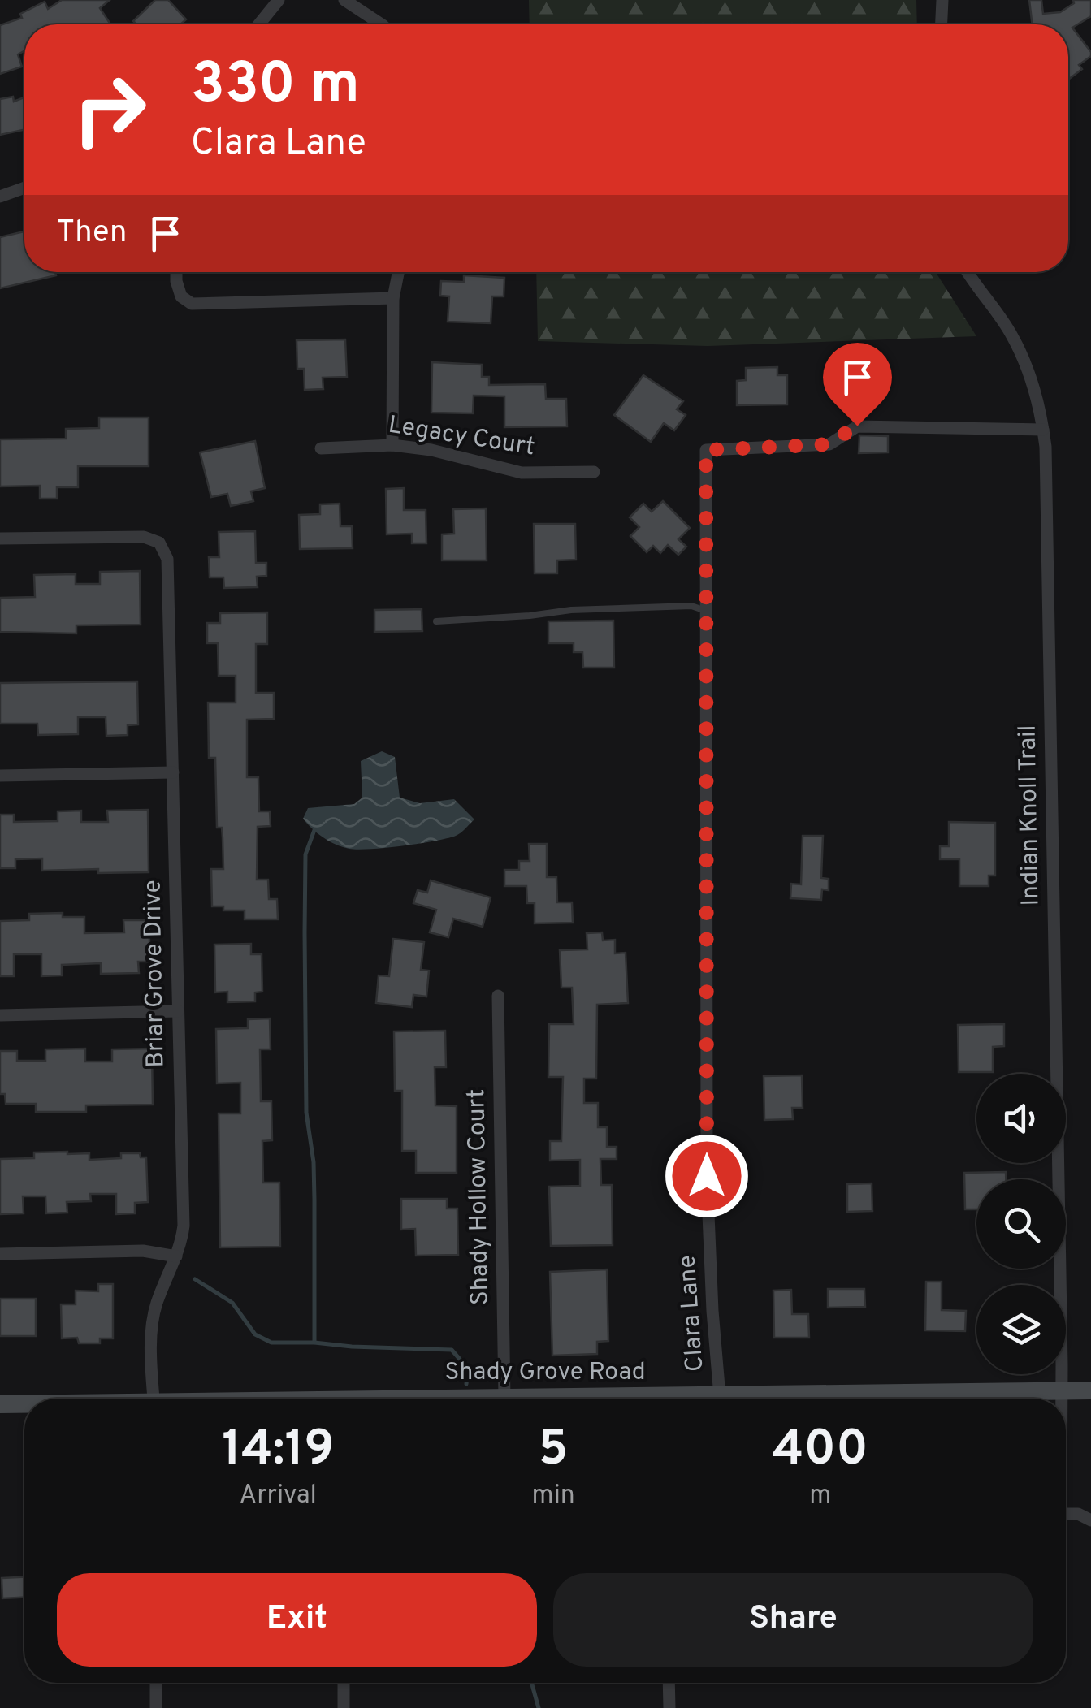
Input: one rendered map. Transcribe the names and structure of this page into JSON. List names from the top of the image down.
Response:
{
  "streets": {
    "street": [
      "Legacy Court",
      "Indian Knoll Trail",
      "Briar Grove Drive",
      "Shady Hollow Court",
      "Clara Lane",
      "Shady Grove Road"
    ]
  },
  "crossings": [
    ["Indian Knoll Trail", "Clara Lane"],
    ["Indian Knoll Trail", "Shady Grove Road"],
    ["Shady Hollow Court", "Shady Grove Road"],
    ["Clara Lane", "Shady Grove Road"]
  ],
  "page": {
    "turn": ["330 m", "Clara Lane"],
    "then": "Then",
    "eta": [
      "14:19",
      "Arrival",
      "5",
      "min",
      "400",
      "m"
    ],
    "buttons": ["Exit", "Share"]
  }
}
